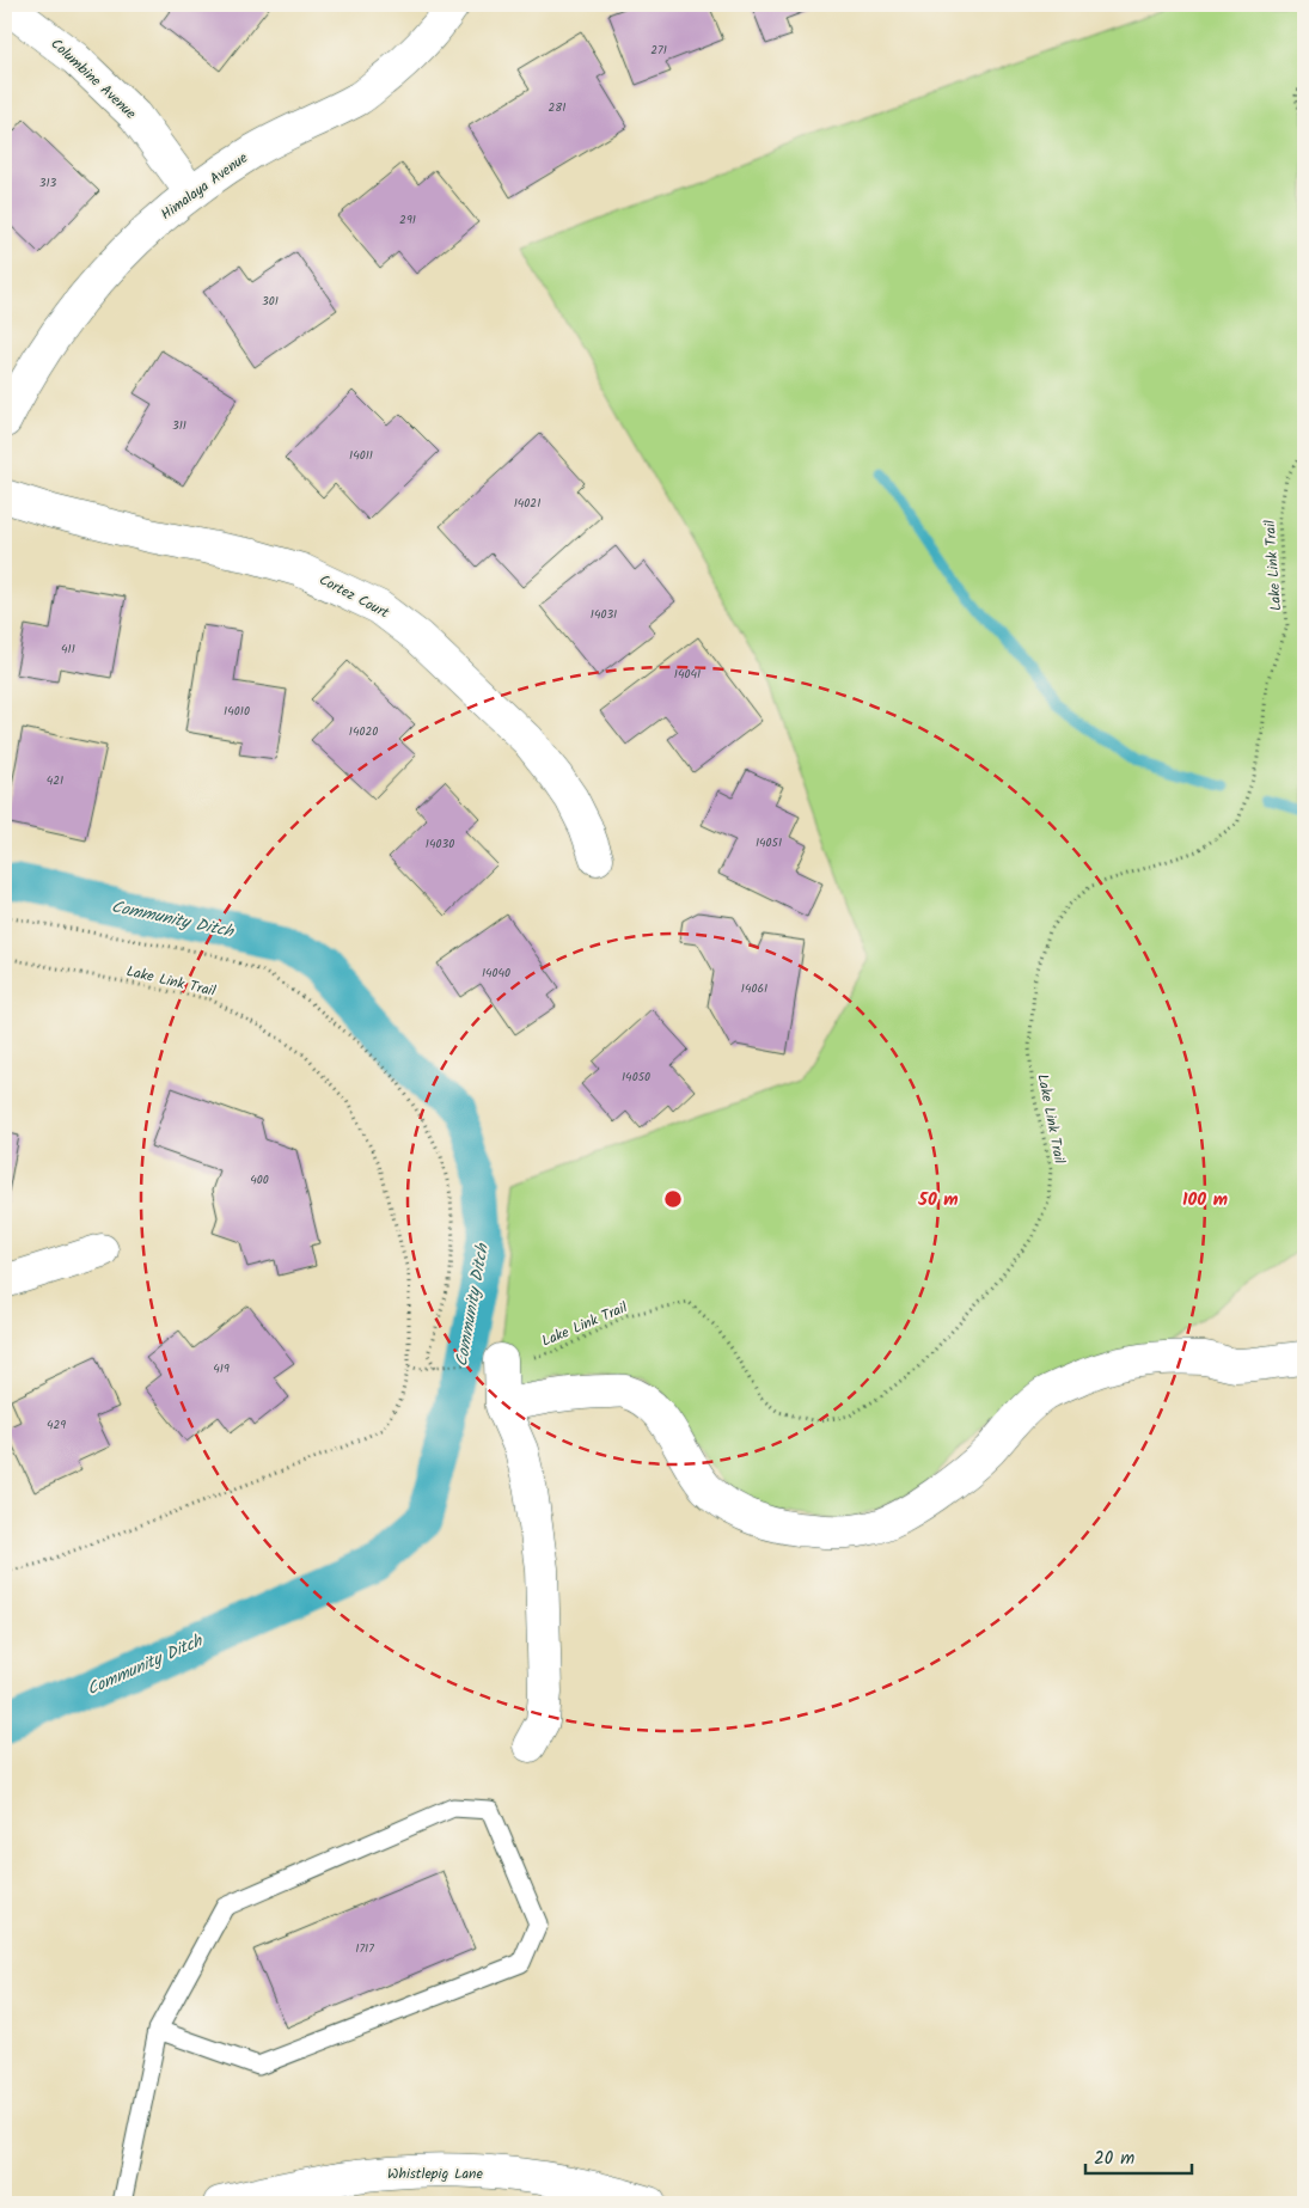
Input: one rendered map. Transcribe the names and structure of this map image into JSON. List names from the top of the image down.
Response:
{
  "streets": {
    "street": [
      "Columbine Avenue",
      "Himalaya Avenue",
      "Cortez Court",
      "Whistlepig Lane"
    ],
    "path": ["Lake Link Trail"]
  },
  "crossings": [
    ["Columbine Avenue", "Himalaya Avenue"]
  ],
  "water": ["Community Ditch"],
  "house_numbers": [
    "271",
    "281",
    "313",
    "291",
    "301",
    "311",
    "14011",
    "14021",
    "14031",
    "411",
    "14041",
    "14010",
    "14020",
    "421",
    "14051",
    "14030",
    "14040",
    "14061",
    "14050",
    "400",
    "419",
    "429",
    "1717"
  ],
  "scale_bar": "20 m",
  "rings": ["50 m", "100 m"]
}
